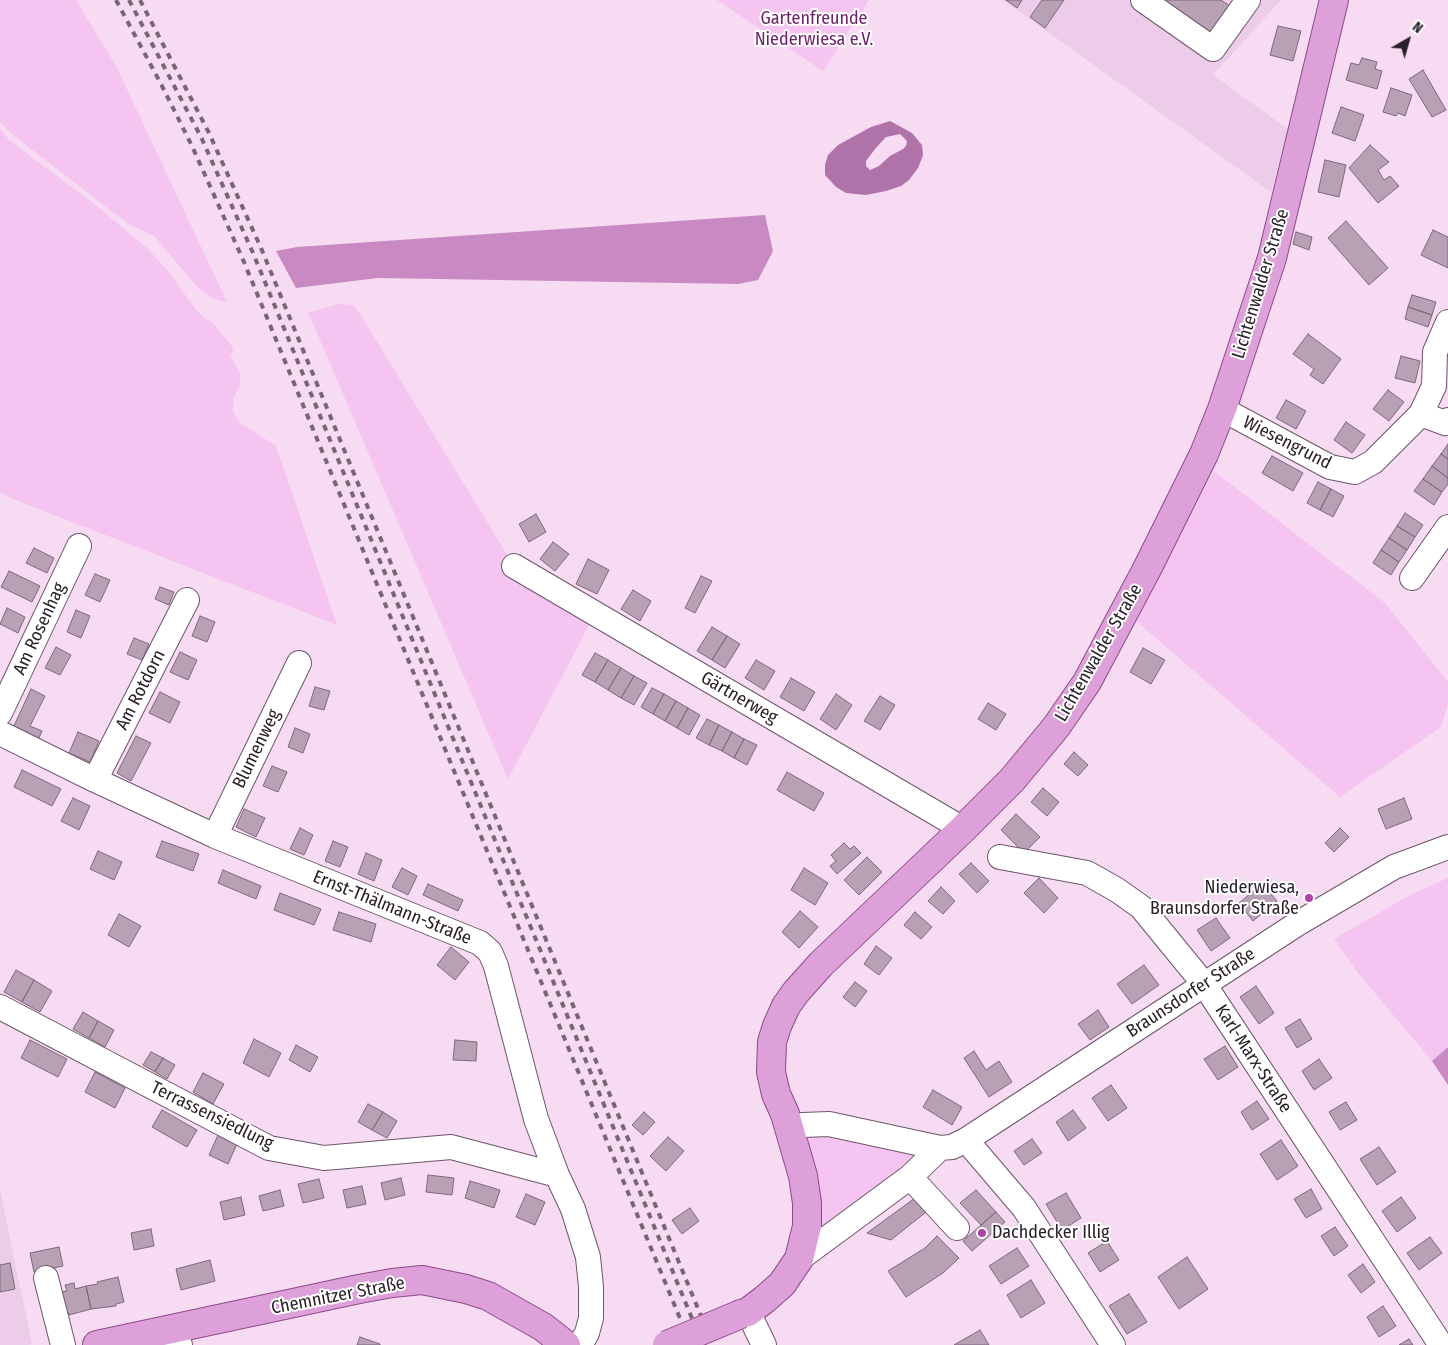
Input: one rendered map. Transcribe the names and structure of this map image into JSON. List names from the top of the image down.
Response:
{
  "streets": {
    "main road": ["Lichtenwalder Straße", "Chemnitzer Straße"],
    "street": [
      "Wiesengrund",
      "Am Rosenhag",
      "Am Rotdorn",
      "Gärtnerweg",
      "Blumenweg",
      "Ernst-Thälmann-Straße",
      "Braunsdorfer Straße",
      "Karl-Marx-Straße",
      "Terrassensiedlung"
    ]
  },
  "crossings": [
    ["Lichtenwalder Straße", "Wiesengrund"],
    ["Lichtenwalder Straße", "Gärtnerweg"],
    ["Lichtenwalder Straße", "Braunsdorfer Straße"],
    ["Am Rotdorn", "Ernst-Thälmann-Straße"],
    ["Blumenweg", "Ernst-Thälmann-Straße"],
    ["Ernst-Thälmann-Straße", "Terrassensiedlung"],
    ["Braunsdorfer Straße", "Karl-Marx-Straße"]
  ],
  "parks": ["Gartenfreunde Niederwiesa e.V."],
  "places": ["Niederwiesa, Braunsdorfer Straße", "Dachdecker Illig"],
  "north": "top right"
}
